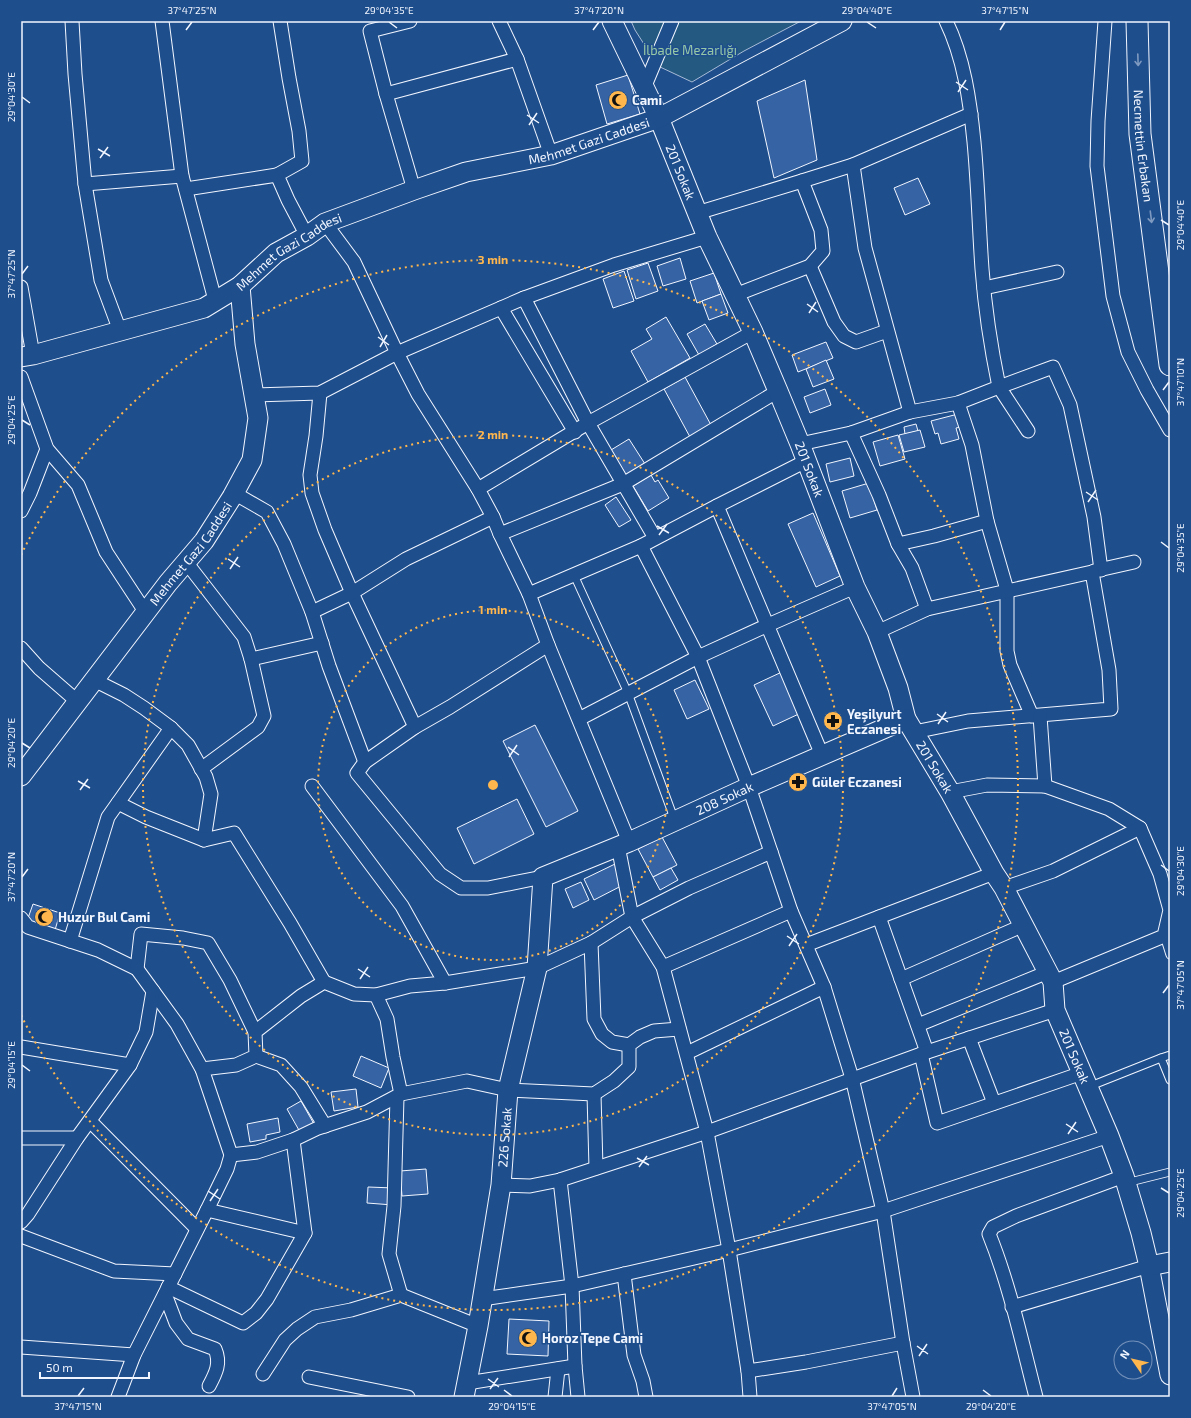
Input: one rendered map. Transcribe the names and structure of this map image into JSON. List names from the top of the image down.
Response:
{
  "streets": {
    "main road": ["Necmettin Erbakan"],
    "street": [
      "Mehmet Gazi Caddesi",
      "201 Sokak",
      "208 Sokak",
      "226 Sokak"
    ]
  },
  "crossings": [
    ["Mehmet Gazi Caddesi", "201 Sokak"],
    ["201 Sokak", "208 Sokak"],
    ["208 Sokak", "226 Sokak"]
  ],
  "one_way": ["Necmettin Erbakan"],
  "parks": ["İlbade Mezarlığı"],
  "places": {
    "mosque": ["Cami", "Huzur Bul Cami", "Horoz Tepe Cami"],
    "pharmacy": ["Yeşilyurt Eczanesi", "Güler Eczanesi"]
  },
  "scale_bar": "50 m",
  "north": "top left",
  "coordinates": [
    "37°47'25\"N",
    "29°04'35\"E",
    "37°47'20\"N",
    "29°04'40\"E",
    "37°47'15\"N",
    "29°04'30\"E",
    "37°47'10\"N",
    "29°04'25\"E",
    "29°04'20\"E",
    "37°47'05\"N",
    "29°04'15\"E"
  ],
  "rings": ["3 min", "2 min", "1 min"]
}
